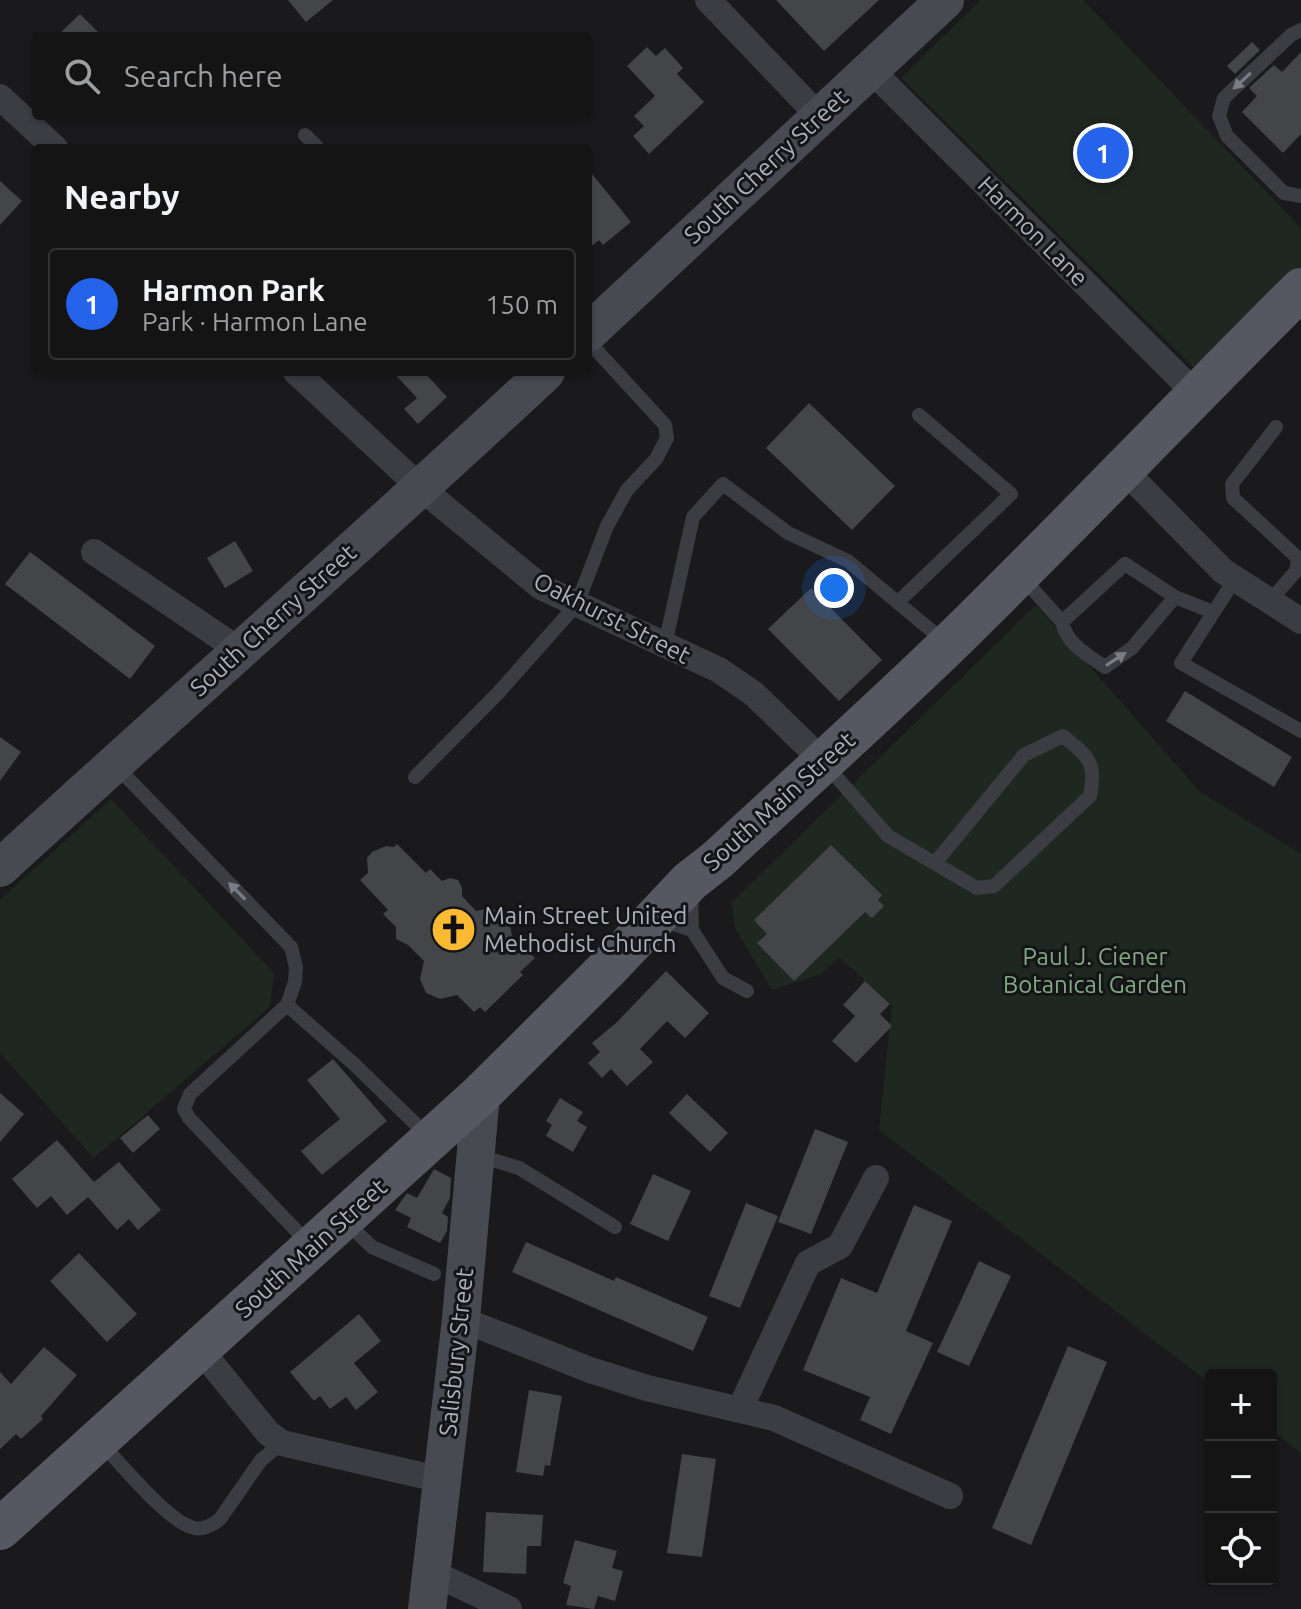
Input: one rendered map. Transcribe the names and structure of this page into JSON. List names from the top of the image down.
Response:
{
  "streets": {
    "main road": ["South Cherry Street", "South Main Street", "Salisbury Street"],
    "street": ["Harmon Lane", "Oakhurst Street"]
  },
  "crossings": [
    ["South Cherry Street", "Harmon Lane"],
    ["South Cherry Street", "Oakhurst Street"],
    ["Harmon Lane", "South Main Street"],
    ["Oakhurst Street", "South Main Street"],
    ["South Main Street", "Salisbury Street"]
  ],
  "parks": ["Paul J. Ciener Botanical Garden"],
  "places": {
    "church": ["Main Street United Methodist Church"]
  },
  "page": {
    "search": "Search here",
    "pins": "1",
    "heading": "Nearby",
    "list": [
      {
        "mark": "1",
        "name": "Harmon Park",
        "note": "Park · Harmon Lane",
        "value": "150 m"
      }
    ],
    "map_buttons": ["+", "−"]
  }
}
